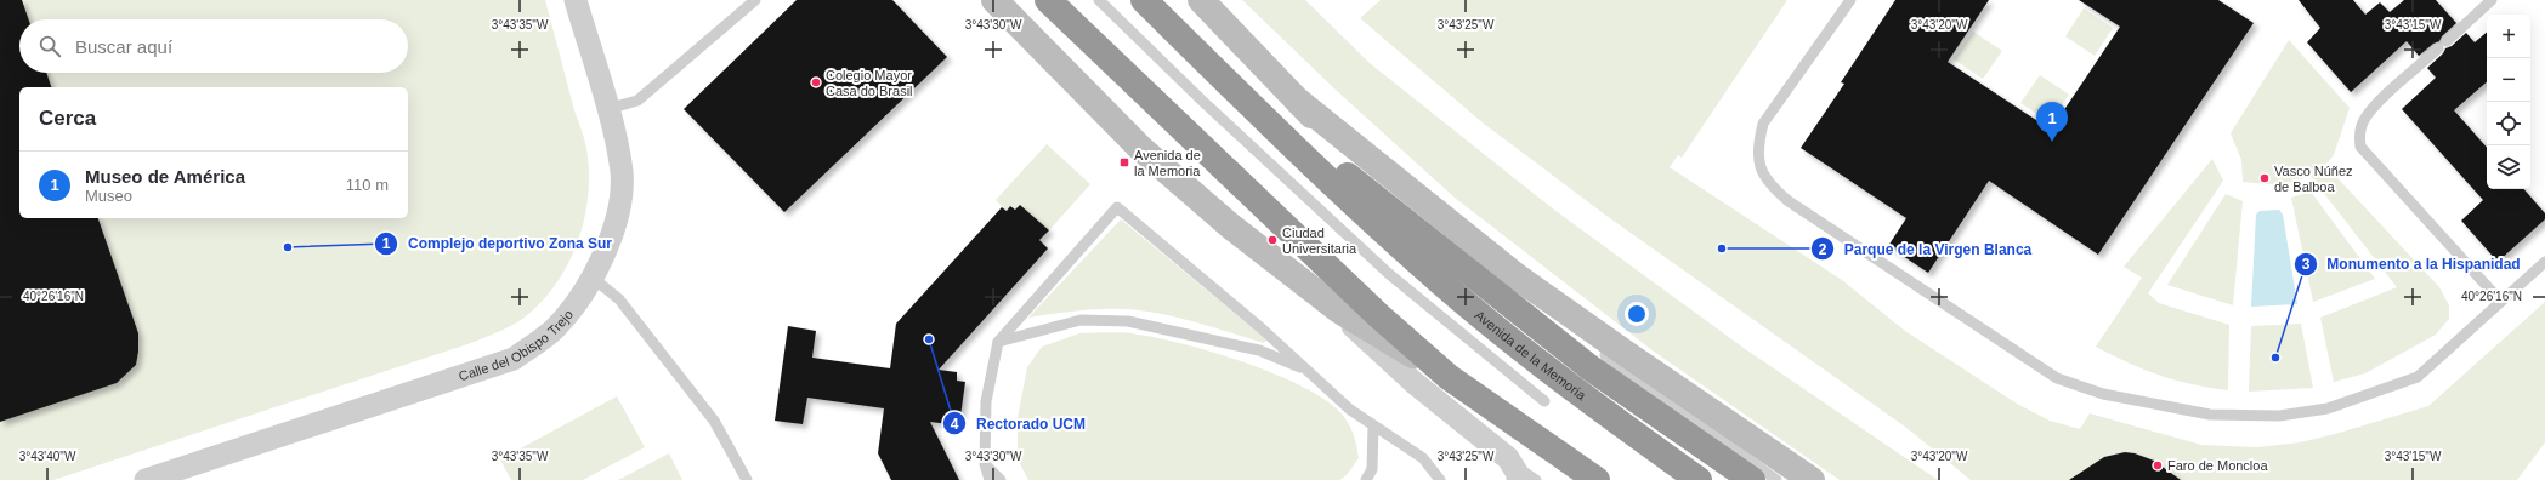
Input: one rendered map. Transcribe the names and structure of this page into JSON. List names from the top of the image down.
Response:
{
  "streets": {
    "highway": ["Avenida de la Memoria"],
    "street": ["Calle del Obispo Trejo"]
  },
  "places": {
    "other": [
      "Colegio Mayor Casa do Brasil",
      "Vasco Núñez de Balboa",
      "Ciudad Universitaria",
      "Complejo deportivo Zona Sur",
      "Parque de la Virgen Blanca",
      "Rectorado UCM",
      "Monumento a la Hispanidad",
      "Faro de Moncloa"
    ],
    "transit": ["Avenida de la Memoria"]
  },
  "page": {
    "map_buttons": ["+", "−"],
    "search": "Buscar aquí",
    "heading": "Cerca",
    "pins": "1",
    "list": [
      {
        "mark": "1",
        "name": "Museo de América",
        "note": "Museo",
        "value": "110 m"
      }
    ]
  },
  "coordinates": [
    "3°43'35\"W",
    "3°43'30\"W",
    "3°43'25\"W",
    "3°43'20\"W",
    "3°43'15\"W",
    "40°26'16\"N",
    "3°43'40\"W"
  ]
}
